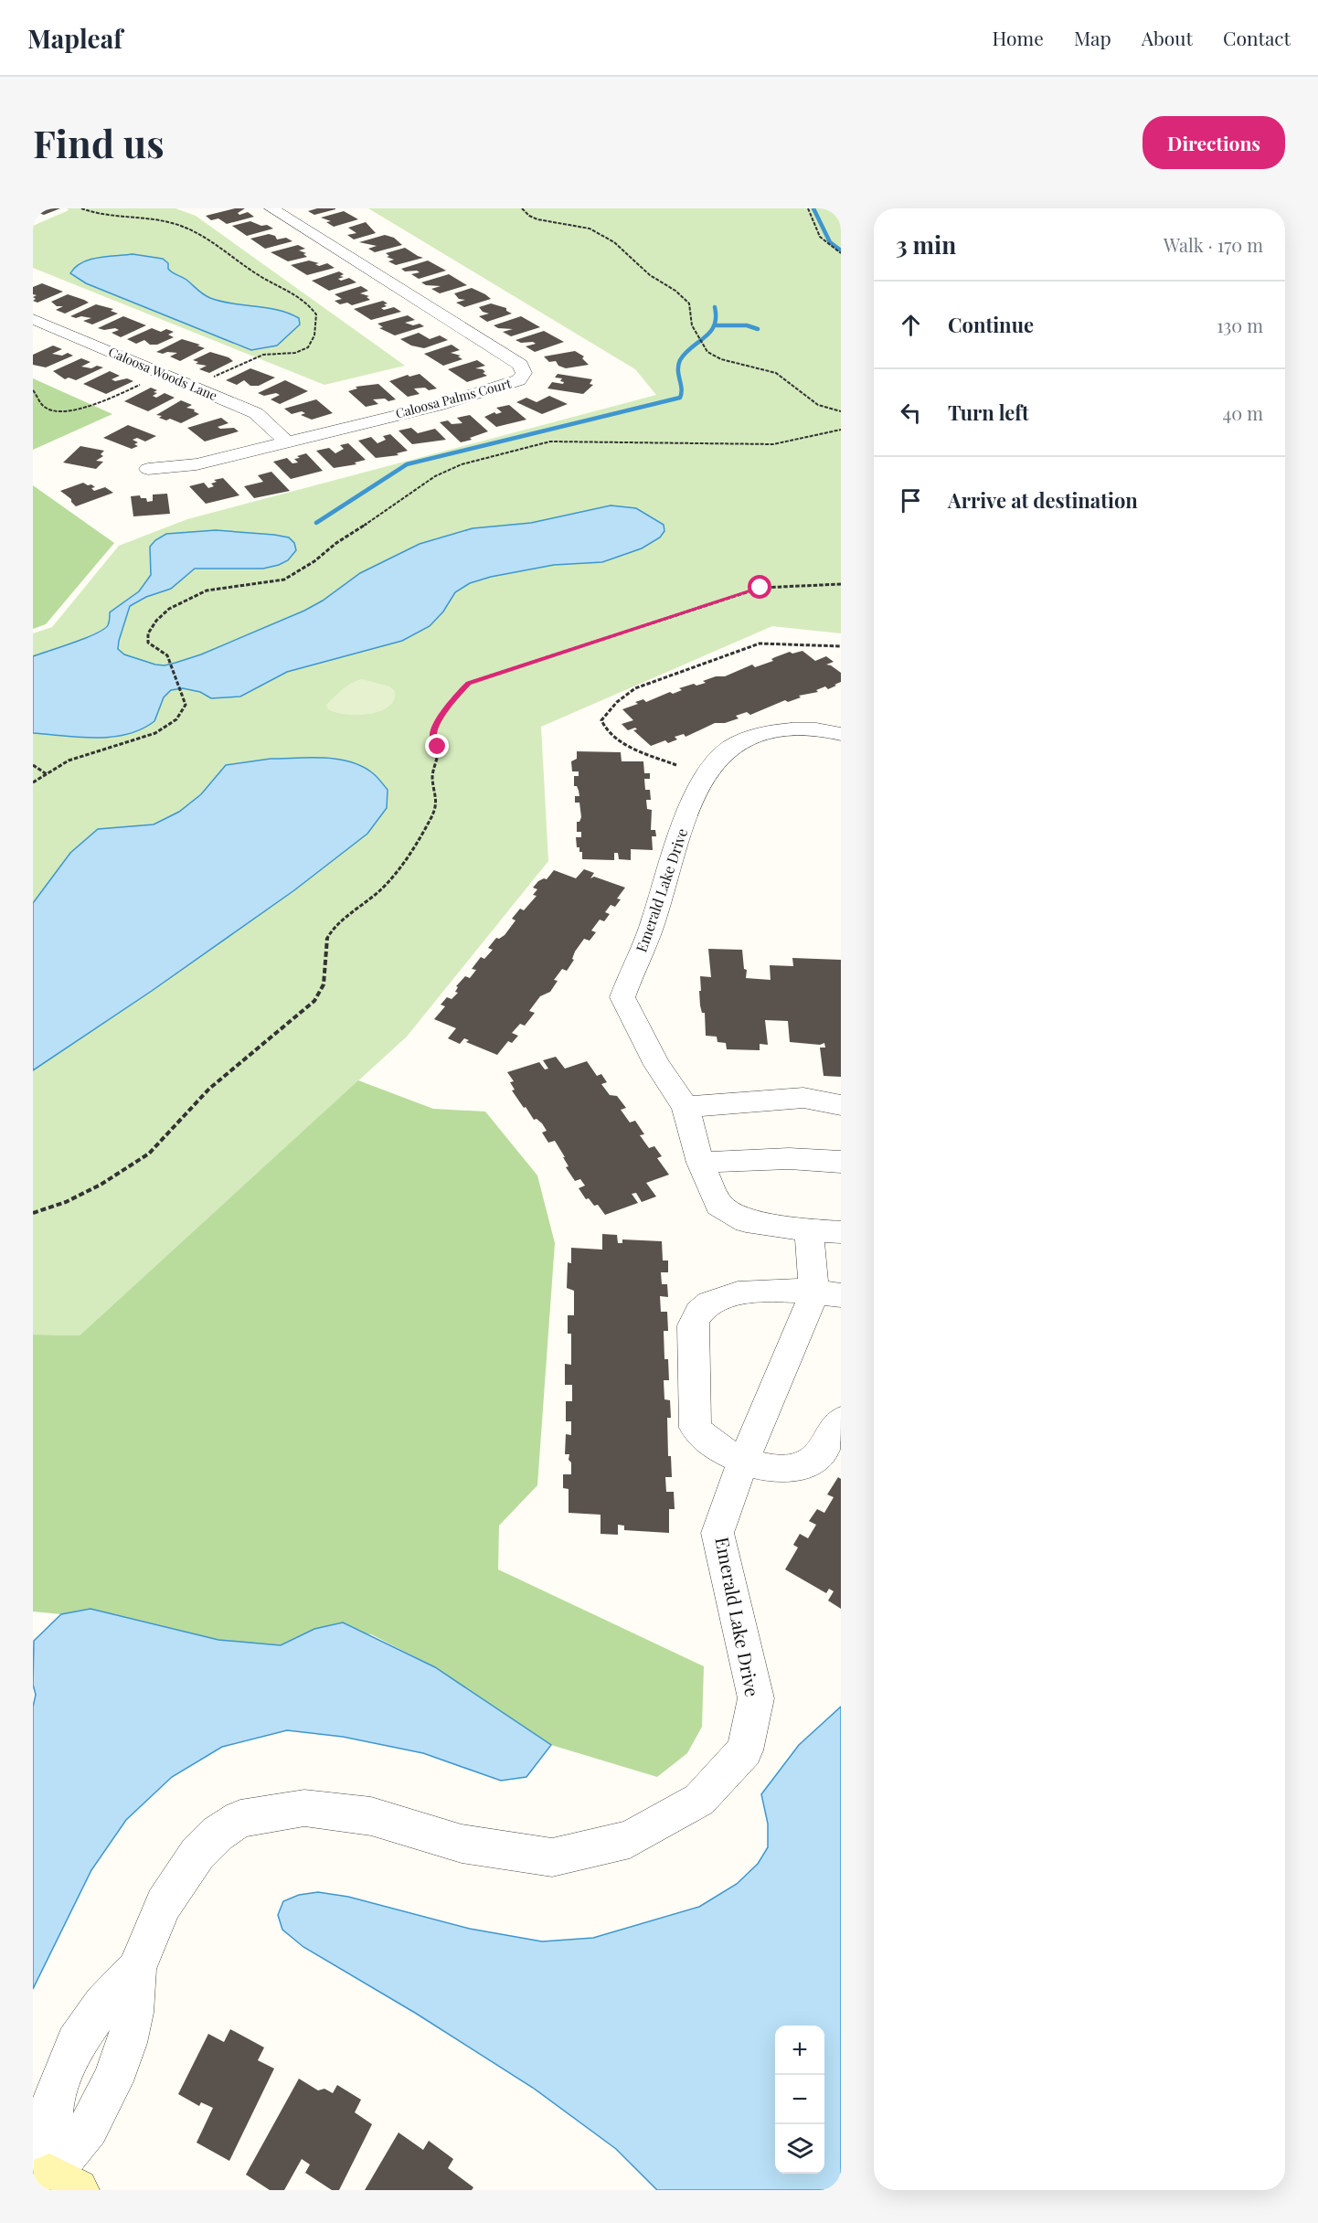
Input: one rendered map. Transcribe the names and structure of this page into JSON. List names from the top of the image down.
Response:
{
  "streets": {
    "street": ["Caloosa Woods Lane", "Caloosa Palms Court", "Emerald Lake Drive"]
  },
  "crossings": [
    ["Caloosa Woods Lane", "Caloosa Palms Court"]
  ],
  "page": {
    "header": "Mapleaf",
    "nav": [
      "Home",
      "Map",
      "About",
      "Contact"
    ],
    "buttons": "Directions",
    "title": "Find us",
    "heading": ["3 min", "Walk · 170 m"],
    "list": [
      ["Continue", "130 m"],
      ["Turn left", "40 m"],
      "Arrive at destination"
    ],
    "map_buttons": ["+", "−"]
  }
}
